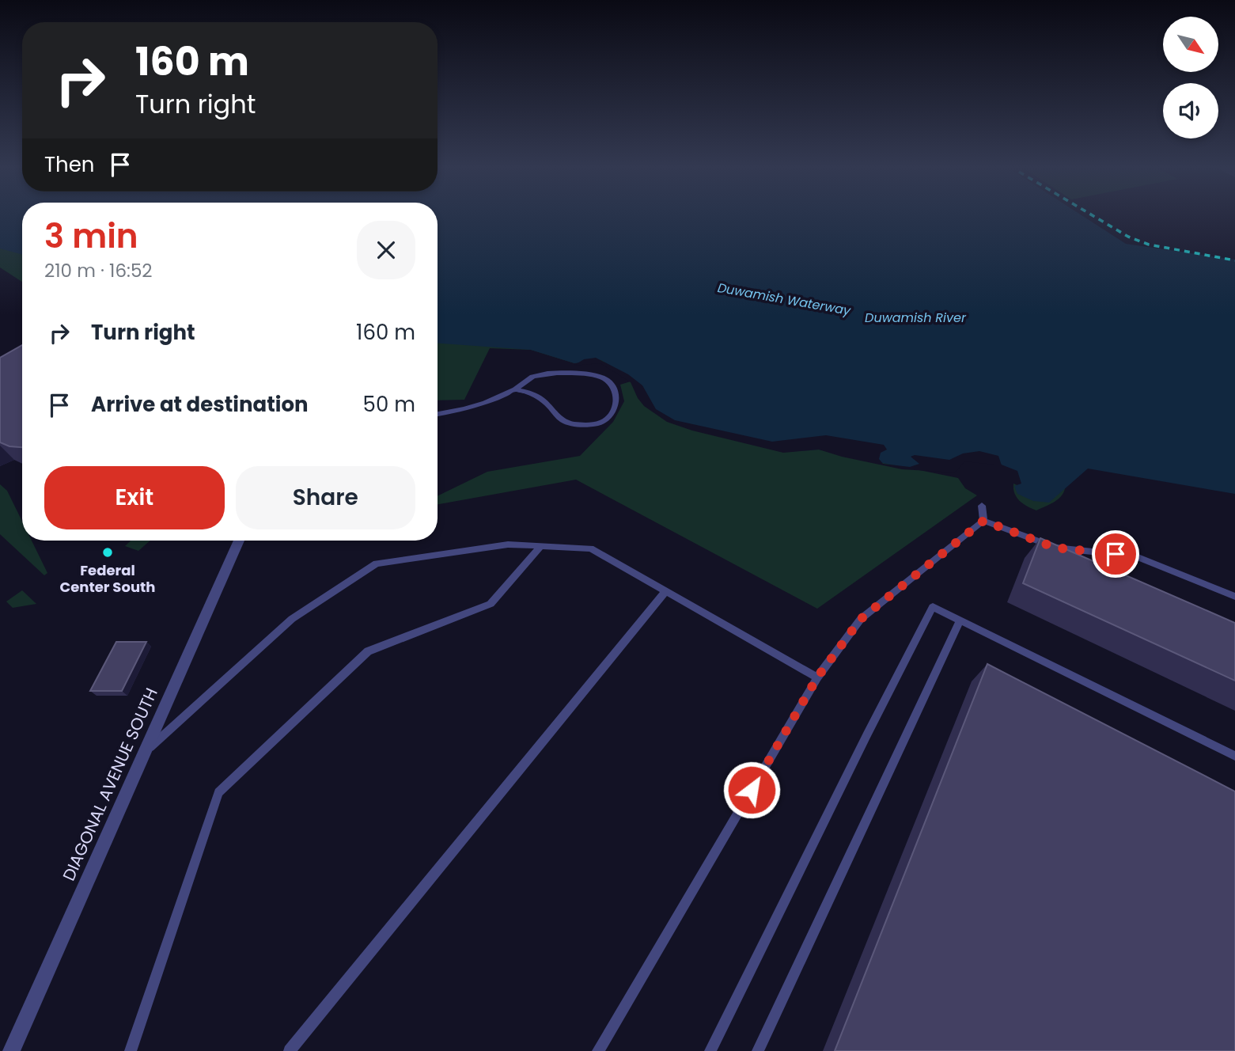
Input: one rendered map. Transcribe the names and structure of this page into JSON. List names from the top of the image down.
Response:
{
  "streets": {
    "street": ["DIAGONAL AVENUE SOUTH"]
  },
  "water": ["Duwamish Waterway", "Duwamish River"],
  "places": ["Federal Center South"],
  "north": "bottom right",
  "page": {
    "turn": ["160 m", "Turn right"],
    "then": "Then",
    "heading": ["3 min", "210 m · 16:52"],
    "list": [
      {
        "name": "Turn right",
        "value": "160 m"
      },
      {
        "name": "Arrive at destination",
        "value": "50 m"
      }
    ],
    "buttons": ["Exit", "Share"]
  }
}
